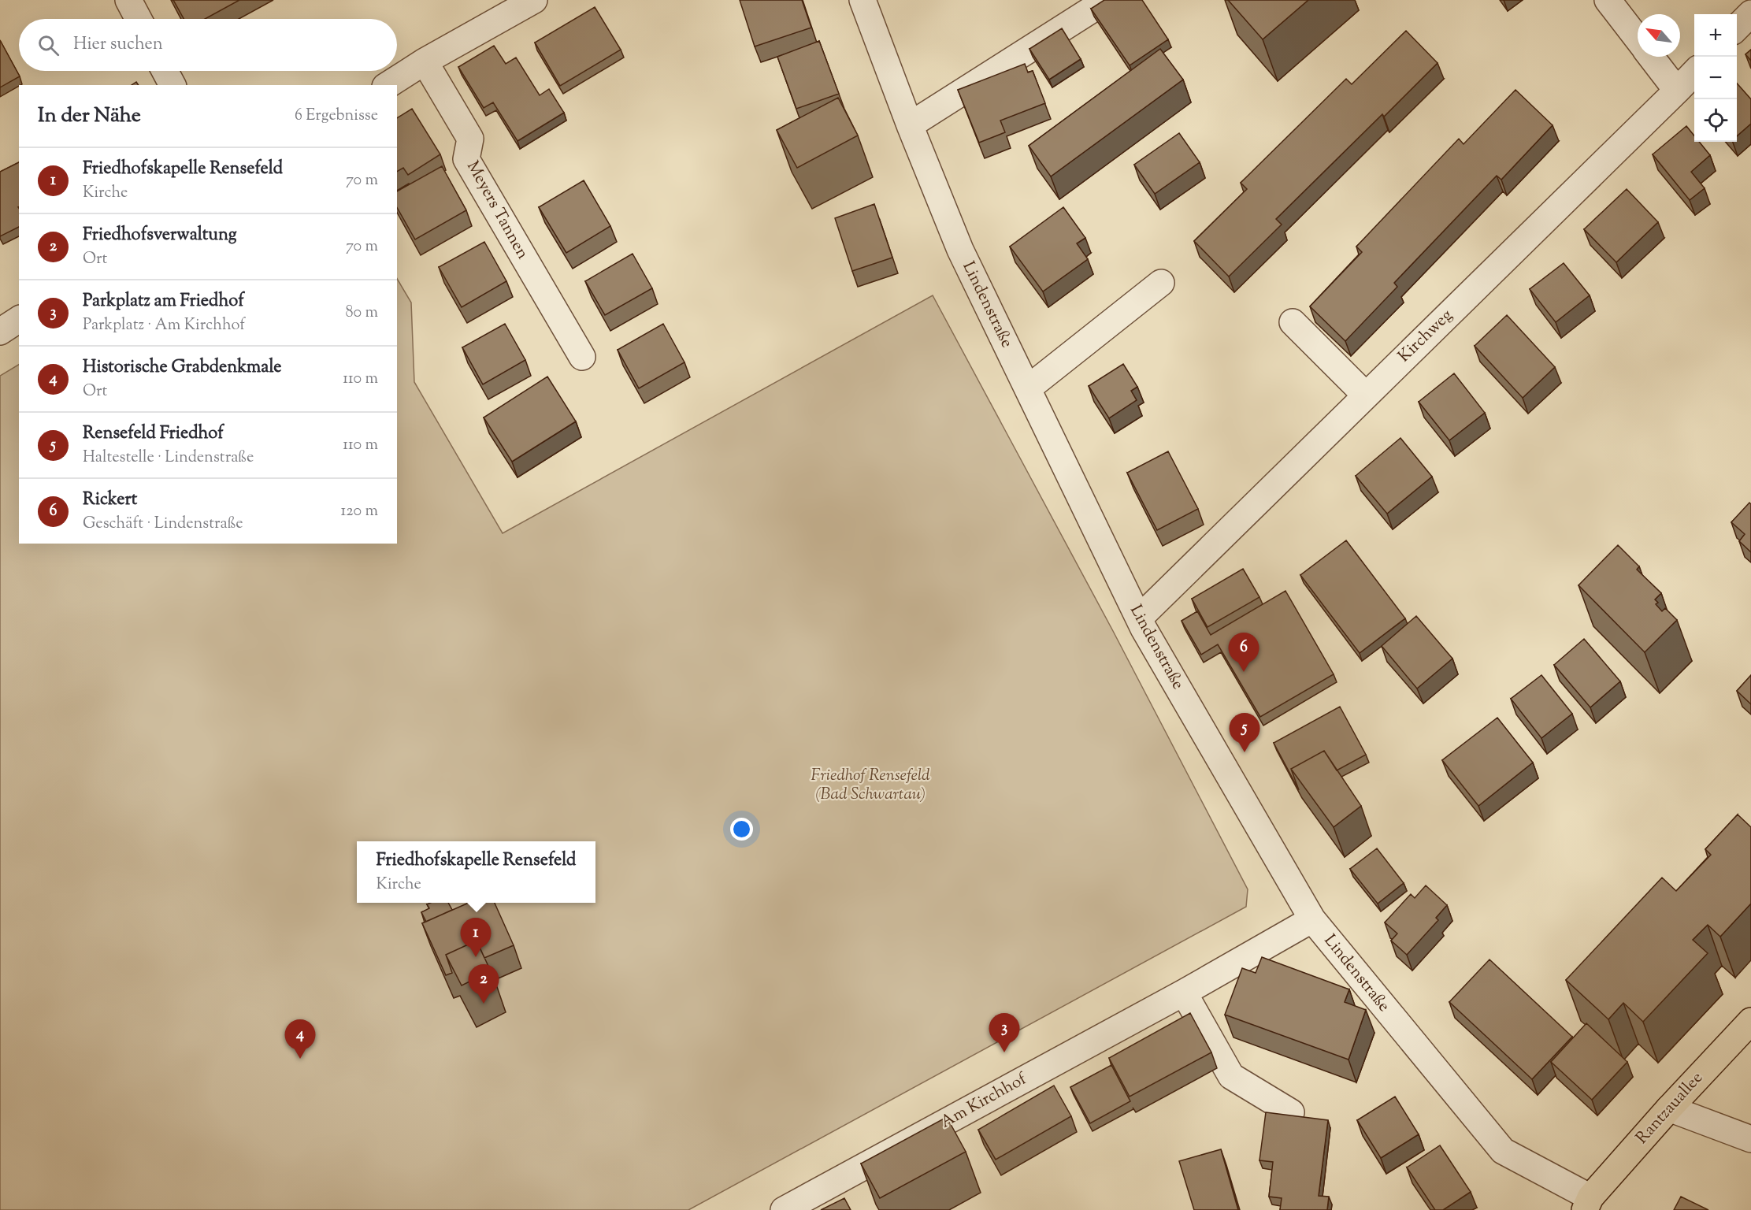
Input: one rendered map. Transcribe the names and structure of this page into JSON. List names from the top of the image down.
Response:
{
  "streets": {
    "main road": ["Rantzauallee"],
    "street": [
      "Meyers Tannen",
      "Lindenstraße",
      "Kirchweg",
      "Am Kirchhof"
    ]
  },
  "crossings": [
    ["Lindenstraße", "Kirchweg"],
    ["Lindenstraße", "Am Kirchhof"],
    ["Lindenstraße", "Rantzauallee"]
  ],
  "parks": ["Friedhof Rensefeld (Bad Schwartau)"],
  "north": "top left",
  "page": {
    "map_buttons": ["+", "−"],
    "search": "Hier suchen",
    "heading": ["In der Nähe", "6 Ergebnisse"],
    "list": [
      {
        "mark": "1",
        "name": "Friedhofskapelle Rensefeld",
        "note": "Kirche",
        "value": "70 m"
      },
      {
        "mark": "2",
        "name": "Friedhofsverwaltung",
        "note": "Ort",
        "value": "70 m"
      },
      {
        "mark": "3",
        "name": "Parkplatz am Friedhof",
        "note": "Parkplatz · Am Kirchhof",
        "value": "80 m"
      },
      {
        "mark": "4",
        "name": "Historische Grabdenkmale",
        "note": "Ort",
        "value": "110 m"
      },
      {
        "mark": "5",
        "name": "Rensefeld Friedhof",
        "note": "Haltestelle · Lindenstraße",
        "value": "110 m"
      },
      {
        "mark": "6",
        "name": "Rickert",
        "note": "Geschäft · Lindenstraße",
        "value": "120 m"
      }
    ],
    "pins": [
      "6",
      "5",
      "1",
      "2",
      "3",
      "4"
    ],
    "popup": ["Friedhofskapelle Rensefeld", "Kirche"]
  }
}
